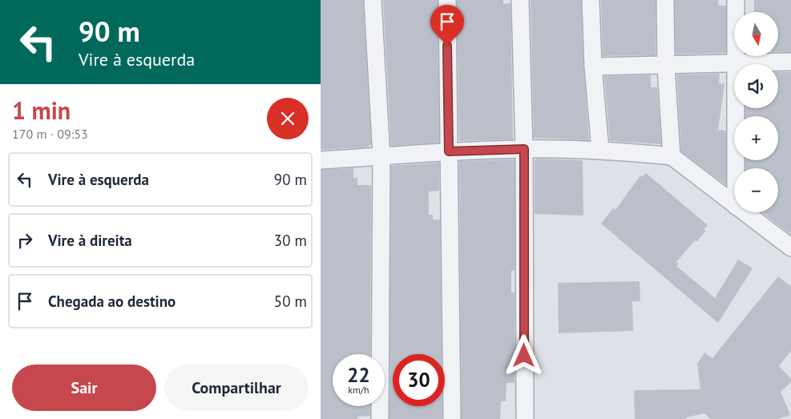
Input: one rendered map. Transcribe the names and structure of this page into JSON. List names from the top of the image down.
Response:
{
  "north": "bottom",
  "page": {
    "turn": ["90 m", "Vire à esquerda"],
    "map_buttons": ["+", "−"],
    "heading": ["1 min", "170 m · 09:53"],
    "list": [
      {
        "name": "Vire à esquerda",
        "value": "90 m"
      },
      {
        "name": "Vire à direita",
        "value": "30 m"
      },
      {
        "name": "Chegada ao destino",
        "value": "50 m"
      }
    ],
    "speed": "22 km/h",
    "limit": "30",
    "buttons": ["Sair", "Compartilhar"]
  }
}
